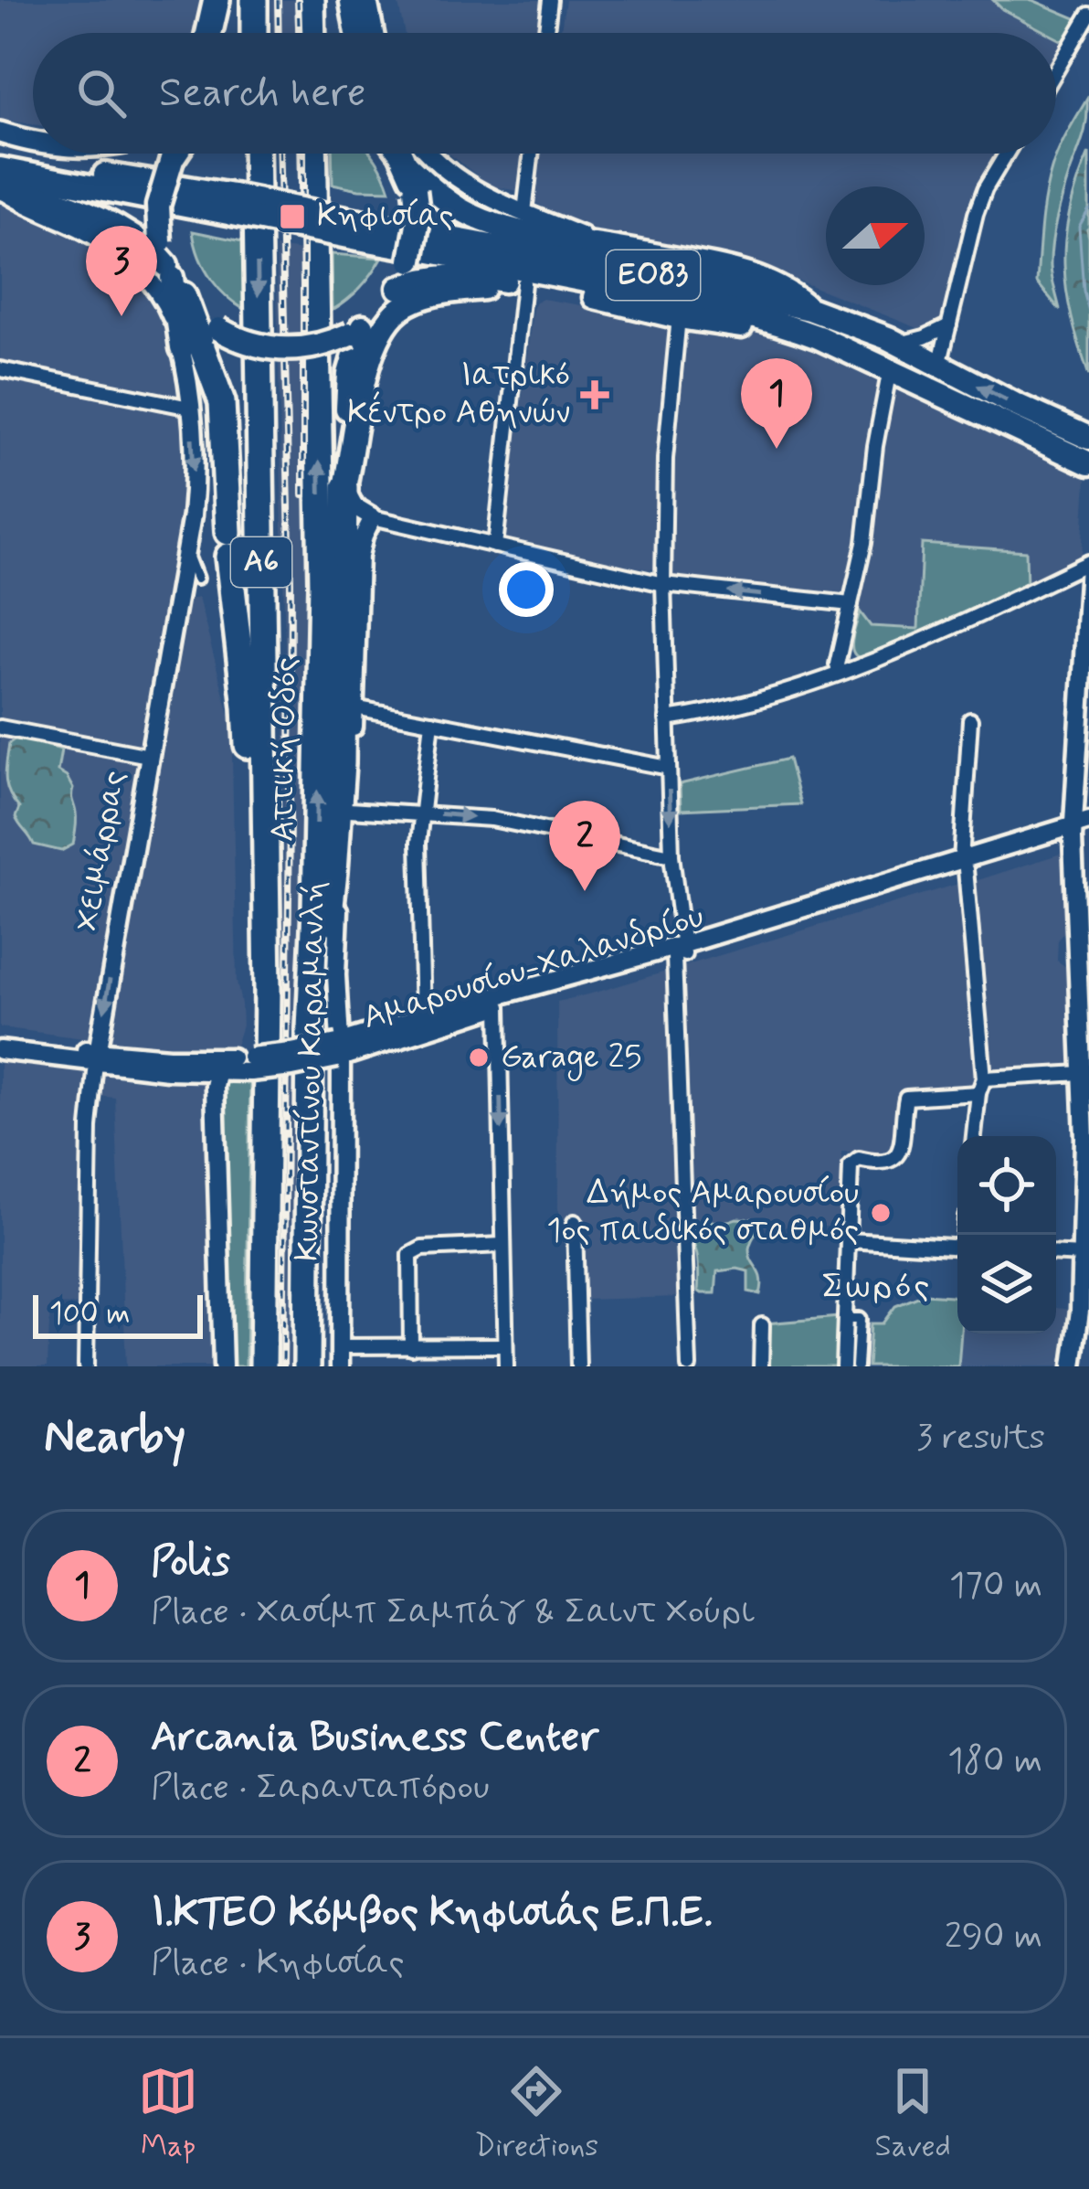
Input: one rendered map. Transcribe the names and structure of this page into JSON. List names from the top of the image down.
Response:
{
  "streets": {
    "highway": ["Α6", "Αττική Οδός"],
    "main road": ["ΕΟ83"],
    "street": ["Χειμάρρας", "Αμαρουσίου-Χαλανδρίου", "Κωνσταντίνου Καραμανλή"]
  },
  "crossings": [
    ["Αττική Οδός", "Αμαρουσίου-Χαλανδρίου"],
    ["Χειμάρρας", "Αμαρουσίου-Χαλανδρίου"],
    ["Αμαρουσίου-Χαλανδρίου", "Κωνσταντίνου Καραμανλή"]
  ],
  "one_way": ["Χειμάρρας"],
  "districts": ["Σωρός"],
  "places": {
    "transit": ["Κηφισίας"],
    "health": ["Ιατρικό Κέντρο Αθηνών"],
    "other": ["Garage 25", "Δήμος Αμαρουσίου 1ος παιδικός σταθμός"]
  },
  "scale_bar": "100 m",
  "north": "right",
  "page": {
    "search": "Search here",
    "pins": ["3", "1", "2"],
    "scale": "100 m",
    "heading": ["Nearby", "3 results"],
    "list": [
      {
        "mark": "1",
        "name": "Polis",
        "note": "Place · Χασίμπ Σαμπάγ & Σαιντ Χούρι",
        "value": "170 m"
      },
      {
        "mark": "2",
        "name": "Arcania Business Center",
        "note": "Place · Σαρανταπόρου",
        "value": "180 m"
      },
      {
        "mark": "3",
        "name": "Ι.ΚΤΕΟ Κόμβος Κηφισιάς Ε.Π.Ε.",
        "note": "Place · Κηφισίας",
        "value": "290 m"
      }
    ],
    "nav": ["Map", "Directions", "Saved"]
  }
}
